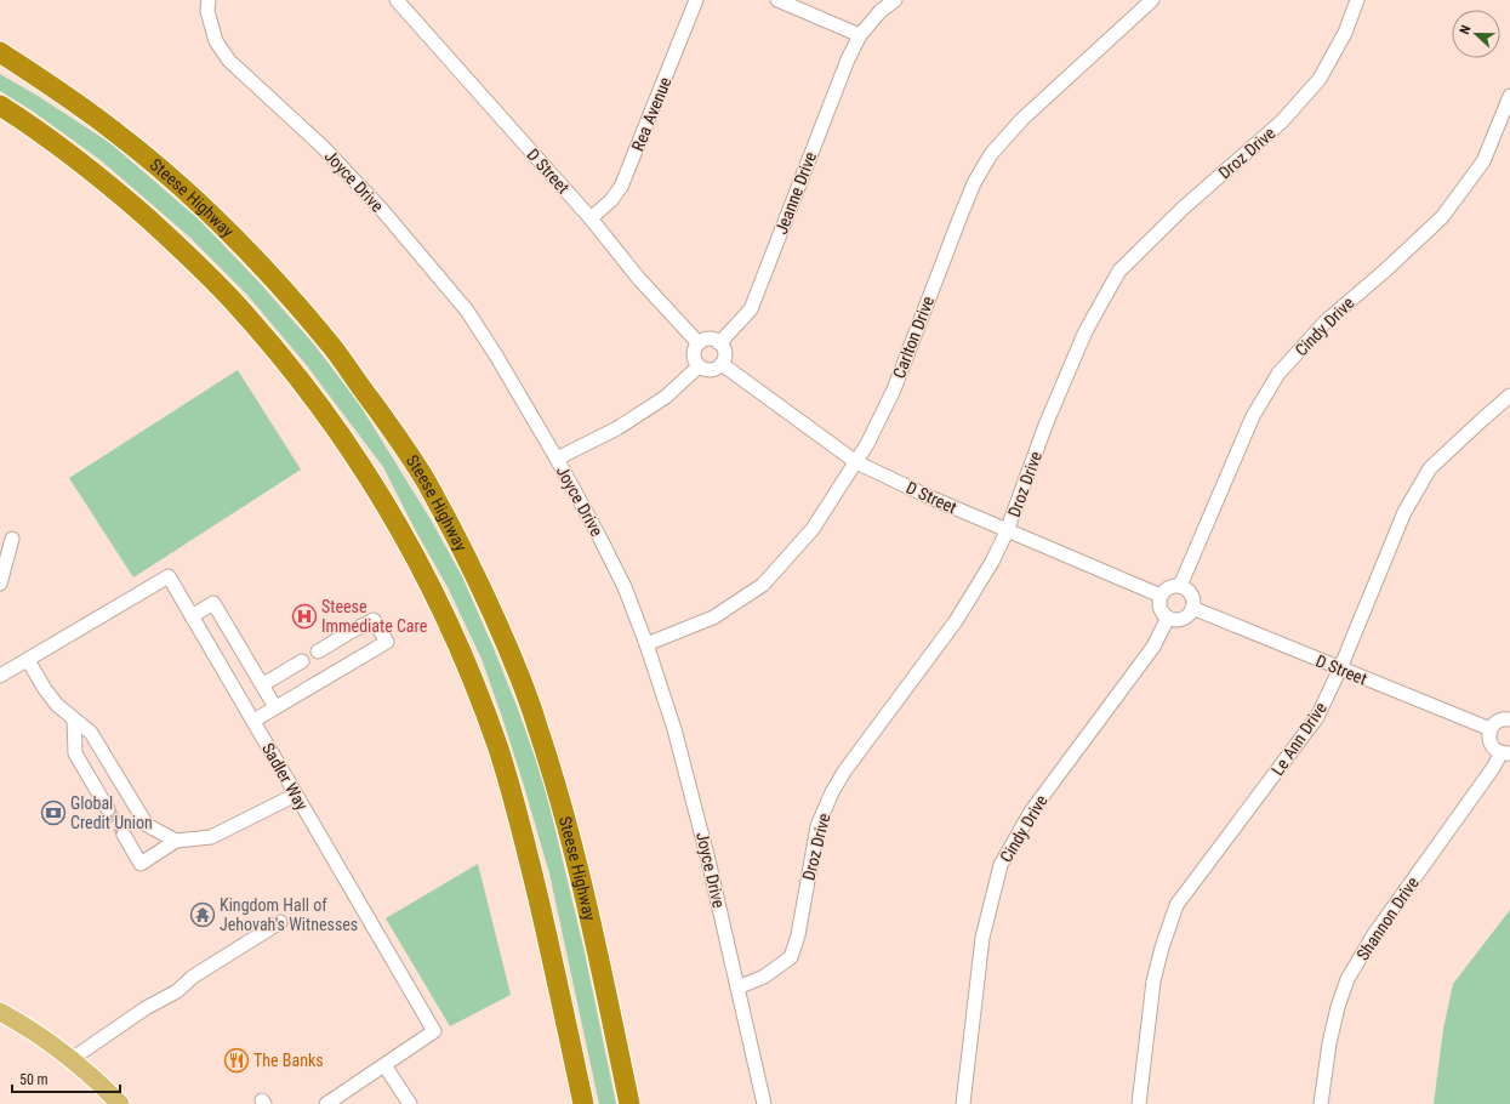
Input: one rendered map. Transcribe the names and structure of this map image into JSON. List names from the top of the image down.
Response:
{
  "streets": {
    "highway": ["Steese Highway"],
    "street": [
      "Rea Avenue",
      "Droz Drive",
      "D Street",
      "Joyce Drive",
      "Jeanne Drive",
      "Cindy Drive",
      "Carlton Drive",
      "Le Ann Drive",
      "Sadler Way",
      "Shannon Drive"
    ]
  },
  "crossings": [
    ["Rea Avenue", "D Street"],
    ["Droz Drive", "D Street"],
    ["Droz Drive", "Joyce Drive"],
    ["D Street", "Jeanne Drive"],
    ["D Street", "Cindy Drive"],
    ["D Street", "Carlton Drive"],
    ["D Street", "Le Ann Drive"],
    ["Joyce Drive", "Carlton Drive"]
  ],
  "places": {
    "hospital": ["Steese Immediate Care"],
    "bank": ["Global Credit Union"],
    "temple": ["Kingdom Hall of Jehovah's Witnesses"],
    "restaurant": ["The Banks"]
  },
  "scale_bar": "50 m",
  "north": "left"
}
